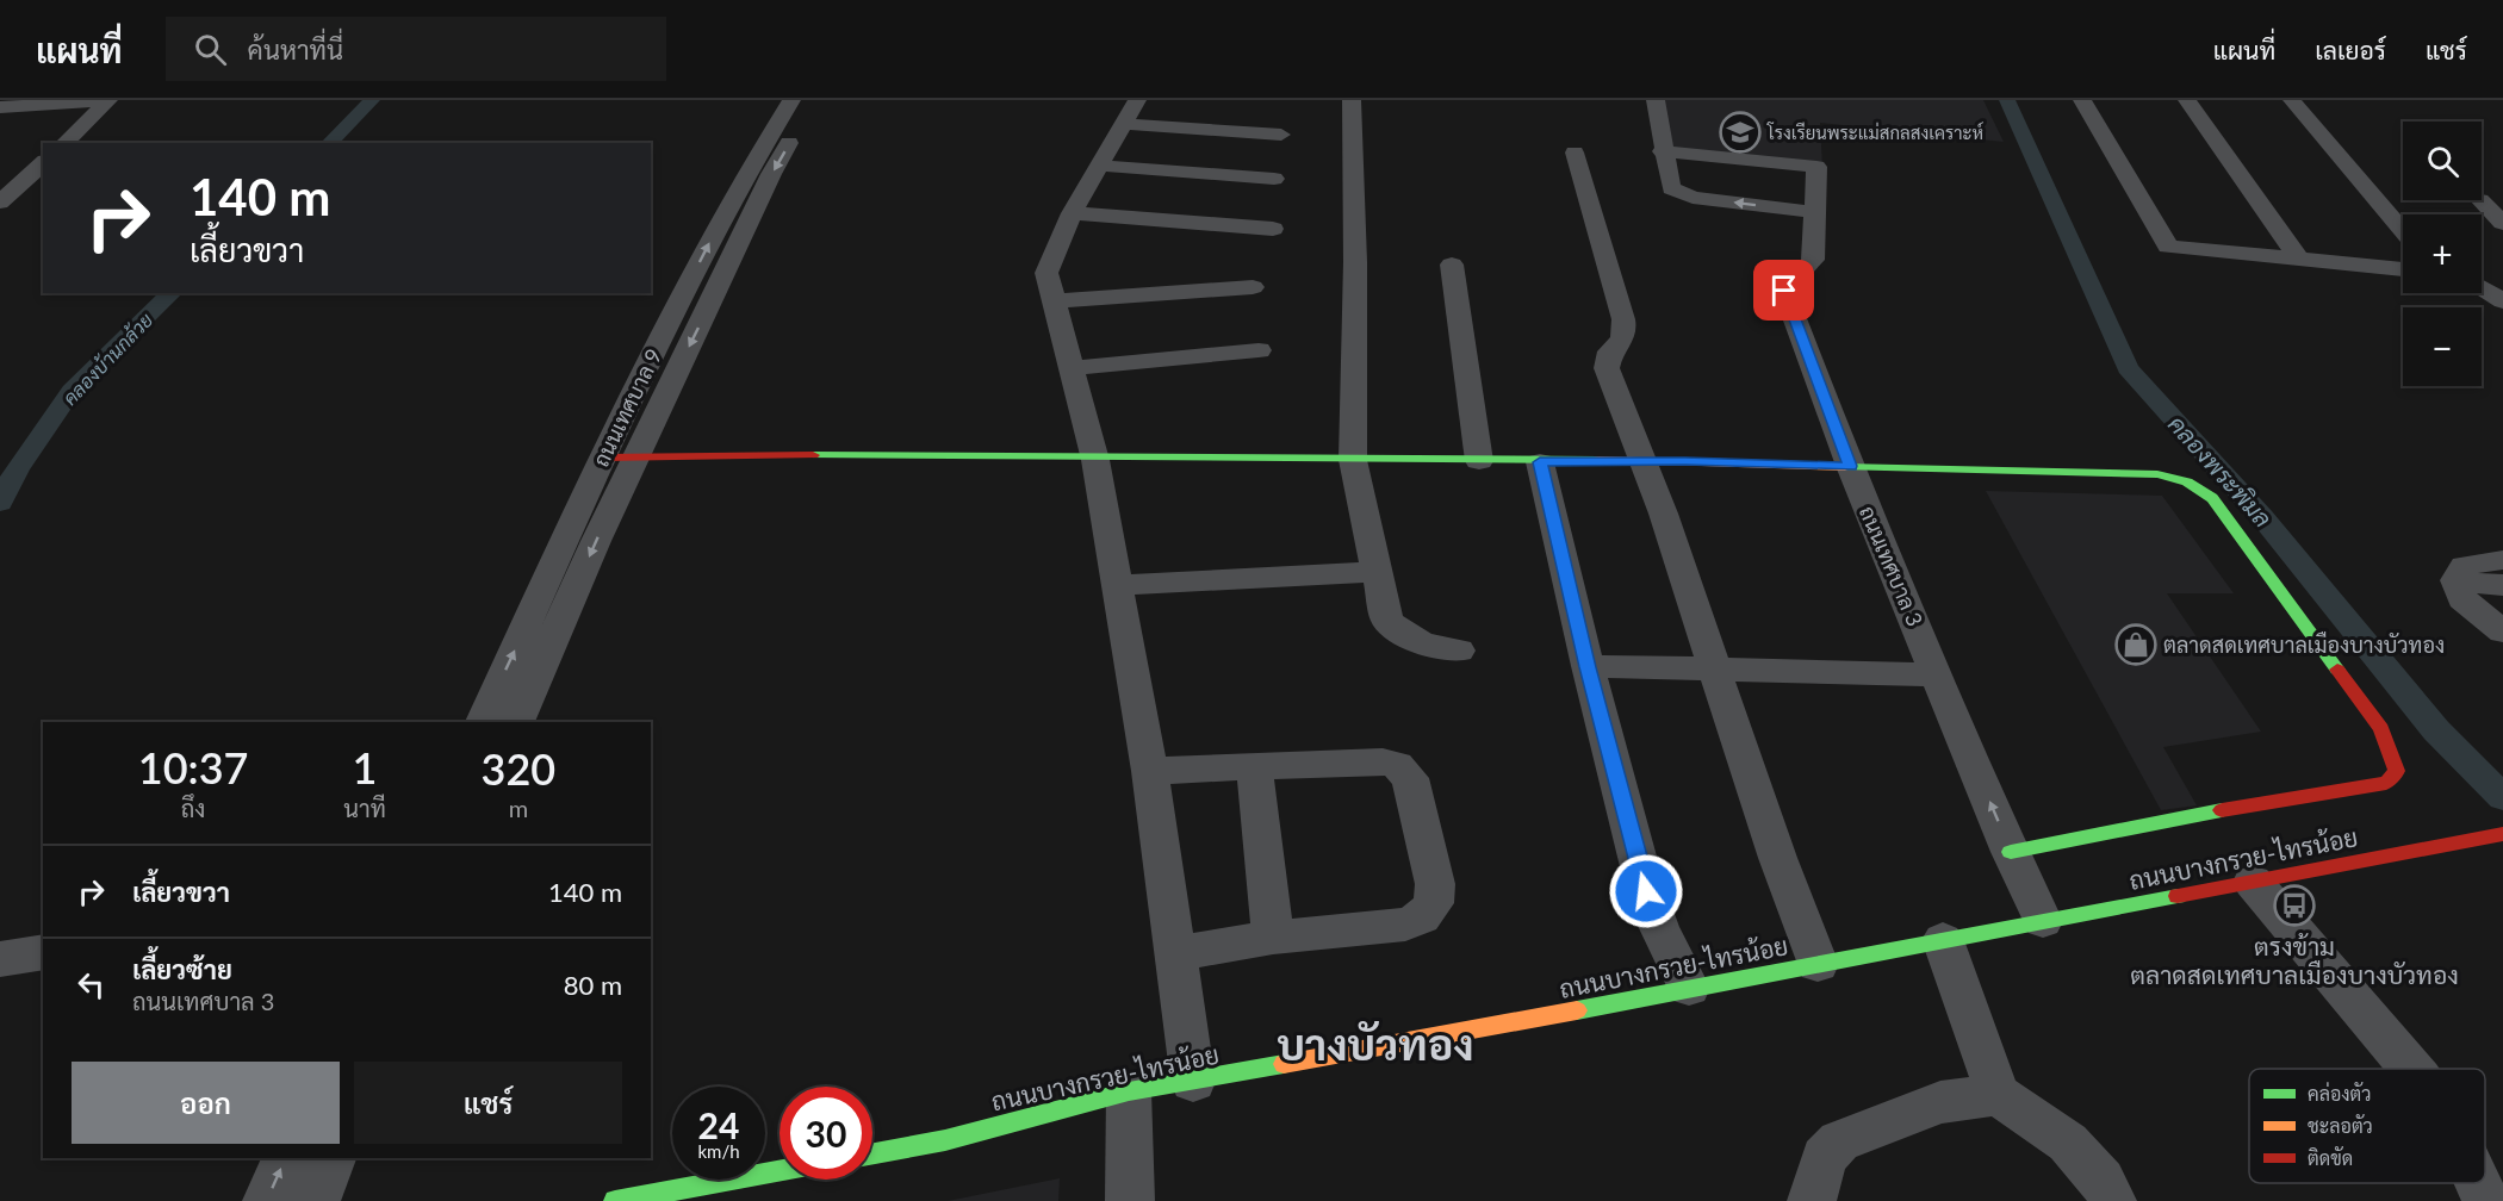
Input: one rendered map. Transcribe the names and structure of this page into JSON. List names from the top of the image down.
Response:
{
  "streets": {
    "street": ["ถนนเทศบาล 9", "ถนนเทศบาล 3", "ถนนบางกรวย-ไทรน้อย"]
  },
  "crossings": [
    ["ถนนเทศบาล 3", "ถนนบางกรวย-ไทรน้อย"]
  ],
  "districts": ["บางบัวทอง"],
  "water": ["คลองบ้านกล้วย", "คลองพระพิมล"],
  "places": {
    "school or university": ["โรงเรียนพระแม่สกลสงเคราะห์"],
    "shop": ["ตลาดสดเทศบาลเมืองบางบัวทอง"],
    "bus stop": ["ตรงข้าม ตลาดสดเทศบาลเมืองบางบัวทอง"]
  },
  "legend": ["คล่องตัว", "ชะลอตัว", "ติดขัด"],
  "page": {
    "header": "แผนที่",
    "search": "ค้นหาที่นี่",
    "nav": ["แผนที่", "เลเยอร์", "แชร์"],
    "map_buttons": ["+", "−"],
    "turn": ["140 m", "เลี้ยวขวา"],
    "eta": [
      "10:37",
      "ถึง",
      "1",
      "นาที",
      "320",
      "m"
    ],
    "list": [
      {
        "name": "เลี้ยวขวา",
        "value": "140 m"
      },
      {
        "name": "เลี้ยวซ้าย",
        "note": "ถนนเทศบาล 3",
        "value": "80 m"
      }
    ],
    "buttons": ["ออก", "แชร์"],
    "speed": "24 km/h",
    "limit": "30"
  }
}
